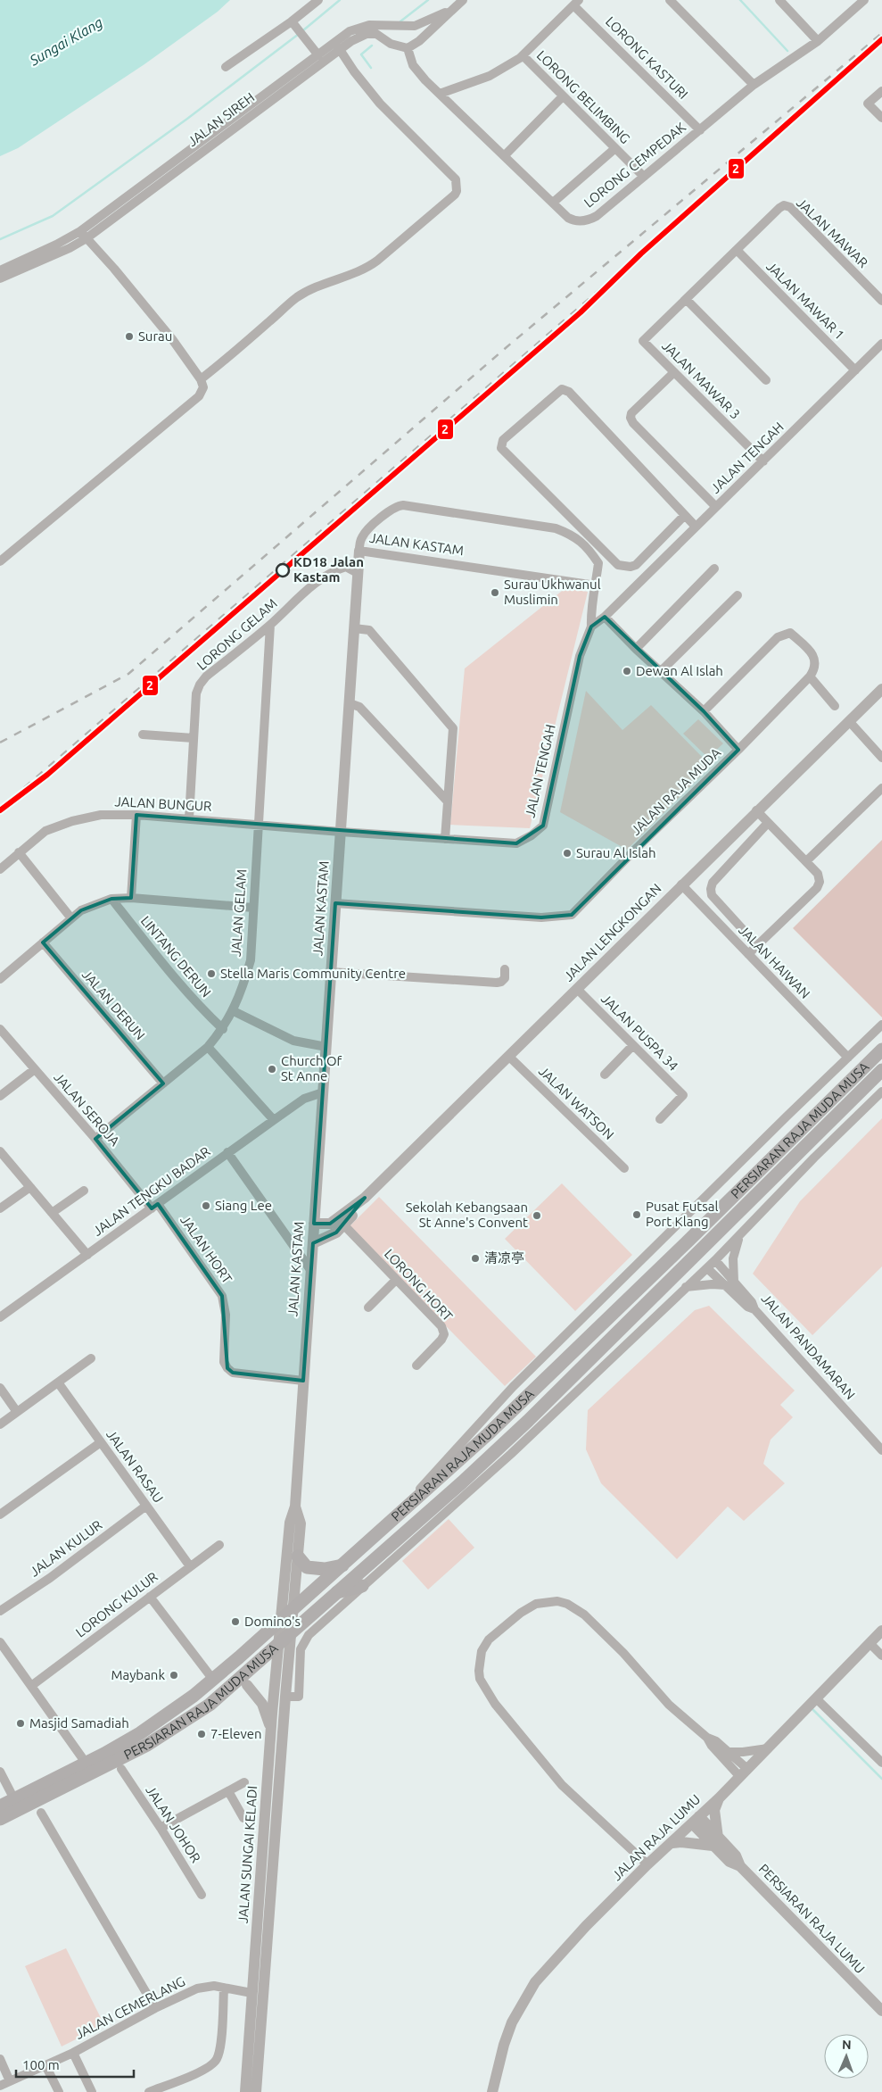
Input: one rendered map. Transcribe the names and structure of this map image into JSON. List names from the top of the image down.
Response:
{
  "streets": {
    "main road": ["PERSIARAN RAJA MUDA MUSA"],
    "street": [
      "LORONG KASTURI",
      "LORONG BELIMBING",
      "JALAN SIREH",
      "LORONG CEMPEDAK",
      "JALAN MAWAR",
      "JALAN MAWAR 1",
      "JALAN MAWAR 3",
      "JALAN TENGAH",
      "JALAN KASTAM",
      "LORONG GELAM",
      "JALAN RAJA MUDA",
      "JALAN BUNGUR",
      "JALAN GELAM",
      "JALAN LENGKONGAN",
      "LINTANG DERUN",
      "JALAN HAIWAN",
      "JALAN DERUN",
      "JALAN PUSPA 34",
      "JALAN WATSON",
      "JALAN SEROJA",
      "JALAN TENGKU BADAR",
      "JALAN HORT",
      "LORONG HORT",
      "JALAN PANDAMARAN",
      "JALAN RASAU",
      "JALAN KULUR",
      "LORONG KULUR",
      "JALAN JOHOR",
      "JALAN RAJA LUMU",
      "JALAN SUNGAI KELADI",
      "PERSIARAN RAJA LUMU",
      "JALAN CEMERLANG"
    ]
  },
  "crossings": [
    ["LORONG KASTURI", "LORONG CEMPEDAK"],
    ["LORONG BELIMBING", "LORONG CEMPEDAK"],
    ["JALAN SIREH", "LORONG CEMPEDAK"],
    ["JALAN MAWAR", "JALAN MAWAR 1"],
    ["JALAN MAWAR", "JALAN MAWAR 3"],
    ["JALAN MAWAR 1", "JALAN TENGAH"],
    ["JALAN MAWAR 3", "JALAN TENGAH"],
    ["JALAN TENGAH", "JALAN KASTAM"],
    ["JALAN TENGAH", "JALAN RAJA MUDA"],
    ["JALAN TENGAH", "JALAN BUNGUR"],
    ["JALAN KASTAM", "LORONG GELAM"],
    ["JALAN KASTAM", "JALAN RAJA MUDA"],
    ["JALAN KASTAM", "JALAN BUNGUR"],
    ["JALAN KASTAM", "JALAN LENGKONGAN"],
    ["JALAN KASTAM", "PERSIARAN RAJA MUDA MUSA"],
    ["JALAN KASTAM", "JALAN TENGKU BADAR"],
    ["JALAN KASTAM", "JALAN HORT"],
    ["JALAN KASTAM", "JALAN SUNGAI KELADI"],
    ["LORONG GELAM", "JALAN BUNGUR"],
    ["LORONG GELAM", "JALAN GELAM"],
    ["JALAN BUNGUR", "JALAN GELAM"],
    ["JALAN GELAM", "LINTANG DERUN"],
    ["JALAN GELAM", "JALAN DERUN"],
    ["JALAN GELAM", "JALAN SEROJA"],
    ["JALAN LENGKONGAN", "JALAN HAIWAN"],
    ["JALAN LENGKONGAN", "JALAN PUSPA 34"],
    ["JALAN LENGKONGAN", "JALAN WATSON"],
    ["JALAN LENGKONGAN", "LORONG HORT"],
    ["JALAN SEROJA", "JALAN TENGKU BADAR"],
    ["JALAN SEROJA", "JALAN HORT"],
    ["PERSIARAN RAJA MUDA MUSA", "JALAN SUNGAI KELADI"],
    ["JALAN TENGKU BADAR", "JALAN HORT"],
    ["JALAN RASAU", "JALAN KULUR"],
    ["JALAN RASAU", "LORONG KULUR"],
    ["JALAN RAJA LUMU", "PERSIARAN RAJA LUMU"],
    ["JALAN SUNGAI KELADI", "JALAN CEMERLANG"]
  ],
  "water": ["Sungai Klang"],
  "places": [
    "Surau",
    "KD18 Jalan Kastam",
    "Surau Ukhwanul Muslimin",
    "Dewan Al Islah",
    "Surau Al Islah",
    "Stella Maris Community Centre",
    "Church Of St Anne",
    "Siang Lee",
    "Pusat Futsal Port Klang",
    "Sekolah Kebangsaan St Anne's Convent",
    "清凉亭",
    "Domino's",
    "Maybank",
    "Masjid Samadiah",
    "7-Eleven"
  ],
  "lines": ["transit line 2"],
  "scale_bar": "100 m",
  "north": "top"
}
